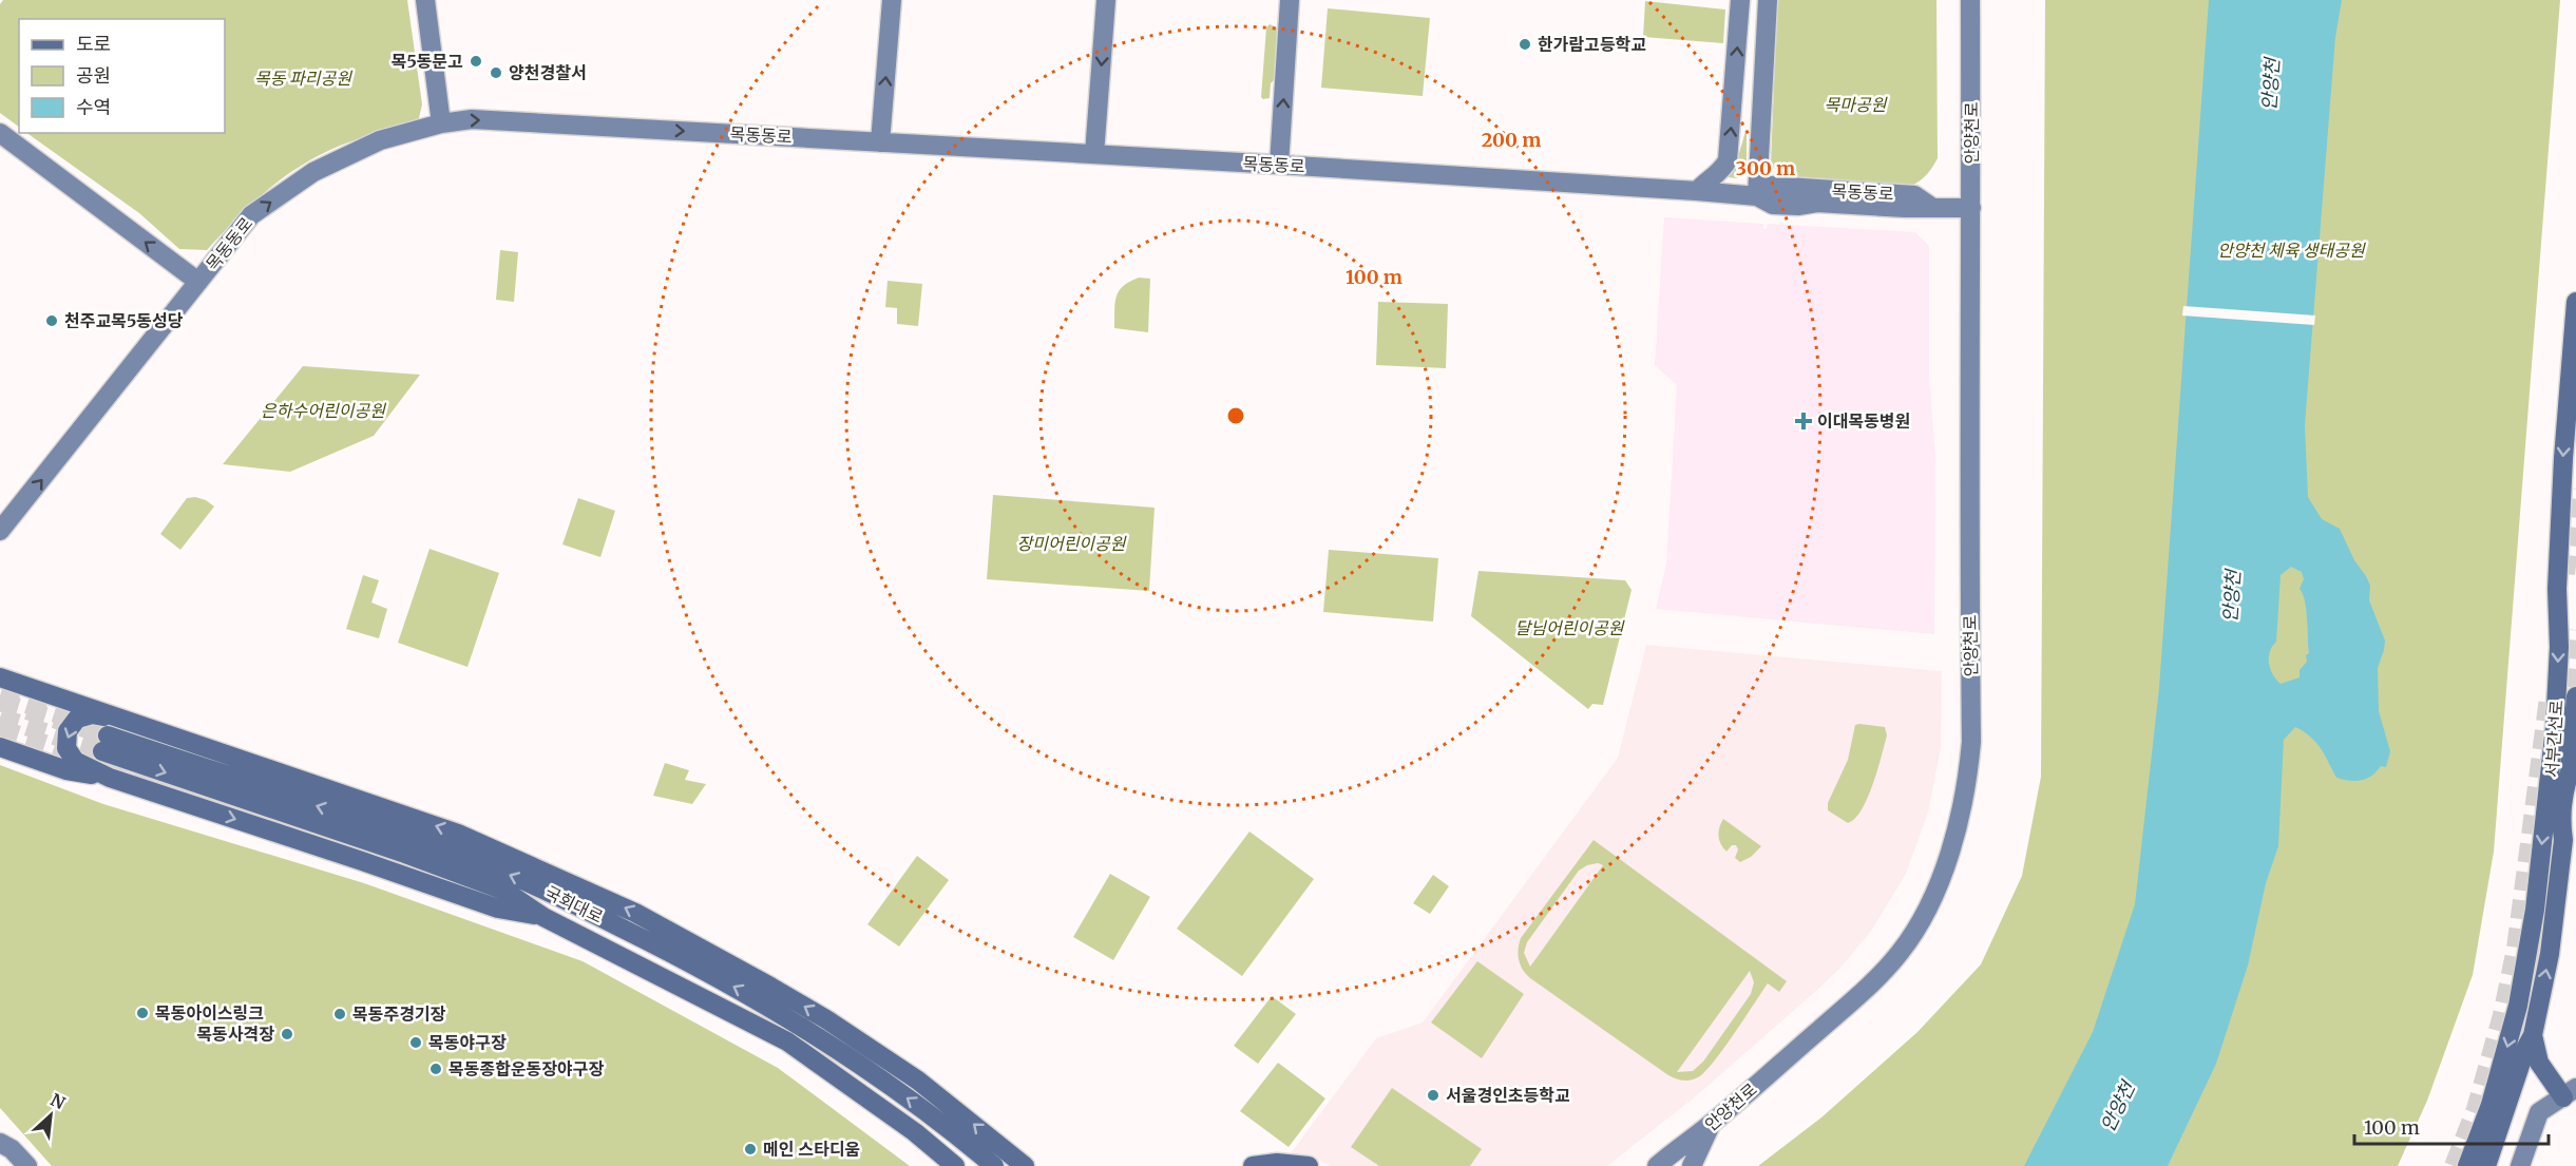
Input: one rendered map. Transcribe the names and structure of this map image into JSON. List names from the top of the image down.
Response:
{
  "streets": {
    "main road": [
      "안양천로",
      "목동동로",
      "서부간선로",
      "국회대로"
    ]
  },
  "crossings": [
    ["안양천로", "목동동로"]
  ],
  "one_way": ["목동동로"],
  "water": ["안양천"],
  "parks": [
    "목동 파리공원",
    "목마공원",
    "안양천 체육 생태공원",
    "은하수어린이공원",
    "장미어린이공원",
    "달님어린이공원"
  ],
  "places": {
    "other": [
      "한가람고등학교",
      "목5동문고",
      "양천경찰서",
      "천주교목5동성당",
      "목동아이스링크",
      "목동주경기장",
      "목동사격장",
      "목동야구장",
      "목동종합운동장야구장",
      "서울경인초등학교",
      "메인 스타디움"
    ],
    "health": ["이대목동병원"]
  },
  "legend": ["도로", "공원", "수역"],
  "scale_bar": "100 m",
  "north": "top right",
  "rings": ["200 m", "300 m", "100 m"]
}
